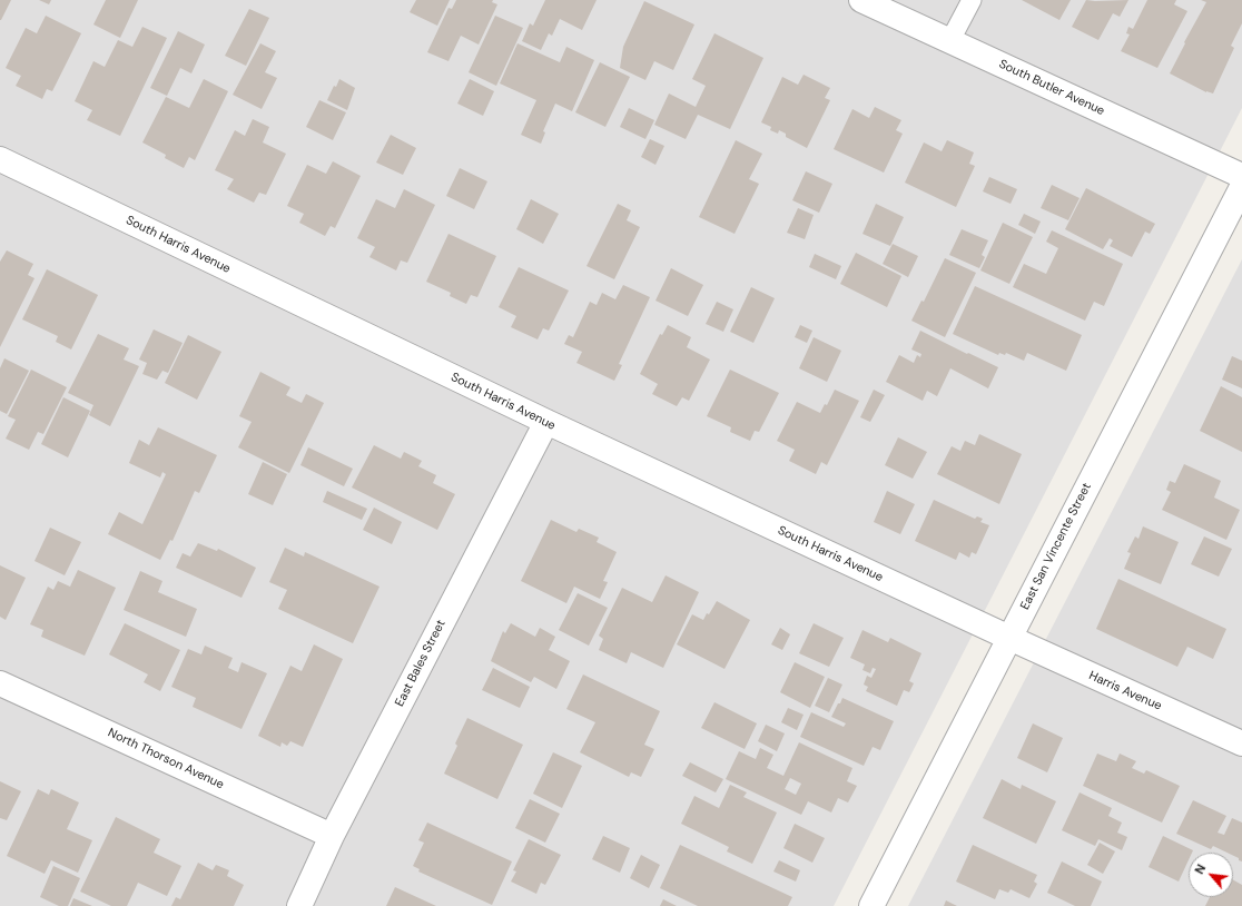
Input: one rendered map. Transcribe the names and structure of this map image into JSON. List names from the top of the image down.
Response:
{
  "streets": {
    "street": [
      "South Butler Avenue",
      "South Harris Avenue",
      "East San Vincente Street",
      "East Bales Street",
      "Harris Avenue",
      "North Thorson Avenue"
    ]
  },
  "crossings": [
    ["South Harris Avenue", "East San Vincente Street"],
    ["South Harris Avenue", "East Bales Street"],
    ["South Harris Avenue", "Harris Avenue"],
    ["East San Vincente Street", "Harris Avenue"],
    ["East Bales Street", "North Thorson Avenue"]
  ],
  "north": "top left"
}
